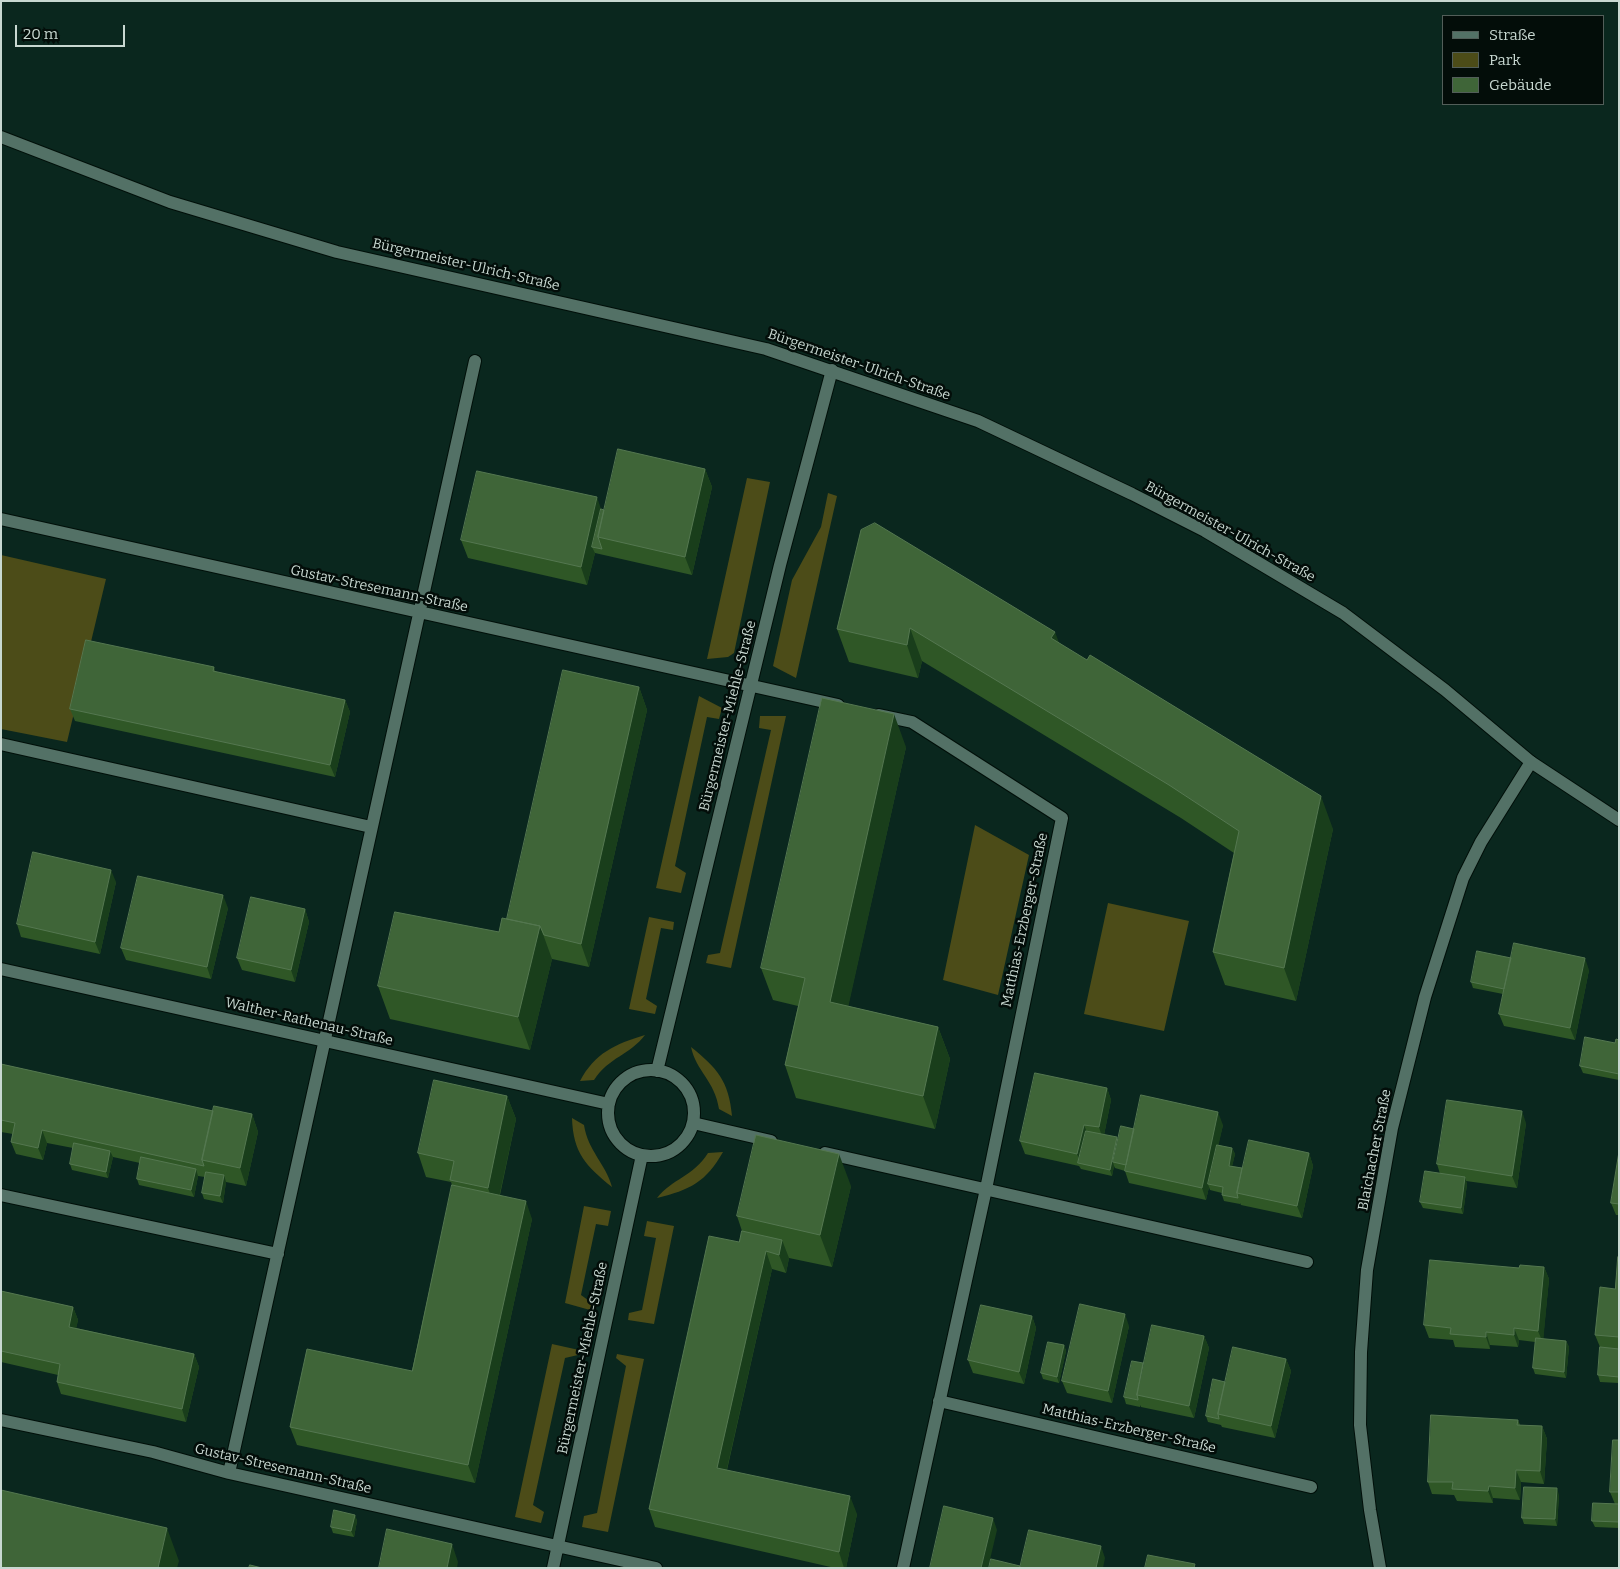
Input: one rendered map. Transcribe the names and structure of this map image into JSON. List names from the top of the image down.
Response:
{
  "streets": {
    "street": [
      "Bürgermeister-Ulrich-Straße",
      "Gustav-Stresemann-Straße",
      "Bürgermeister-Miehle-Straße",
      "Matthias-Erzberger-Straße",
      "Walther-Rathenau-Straße",
      "Blaichacher Straße"
    ]
  },
  "crossings": [
    ["Bürgermeister-Ulrich-Straße", "Bürgermeister-Miehle-Straße"],
    ["Bürgermeister-Ulrich-Straße", "Blaichacher Straße"],
    ["Gustav-Stresemann-Straße", "Bürgermeister-Miehle-Straße"],
    ["Bürgermeister-Miehle-Straße", "Walther-Rathenau-Straße"]
  ],
  "legend": ["Straße", "Park", "Gebäude"],
  "scale_bar": "20 m"
}
